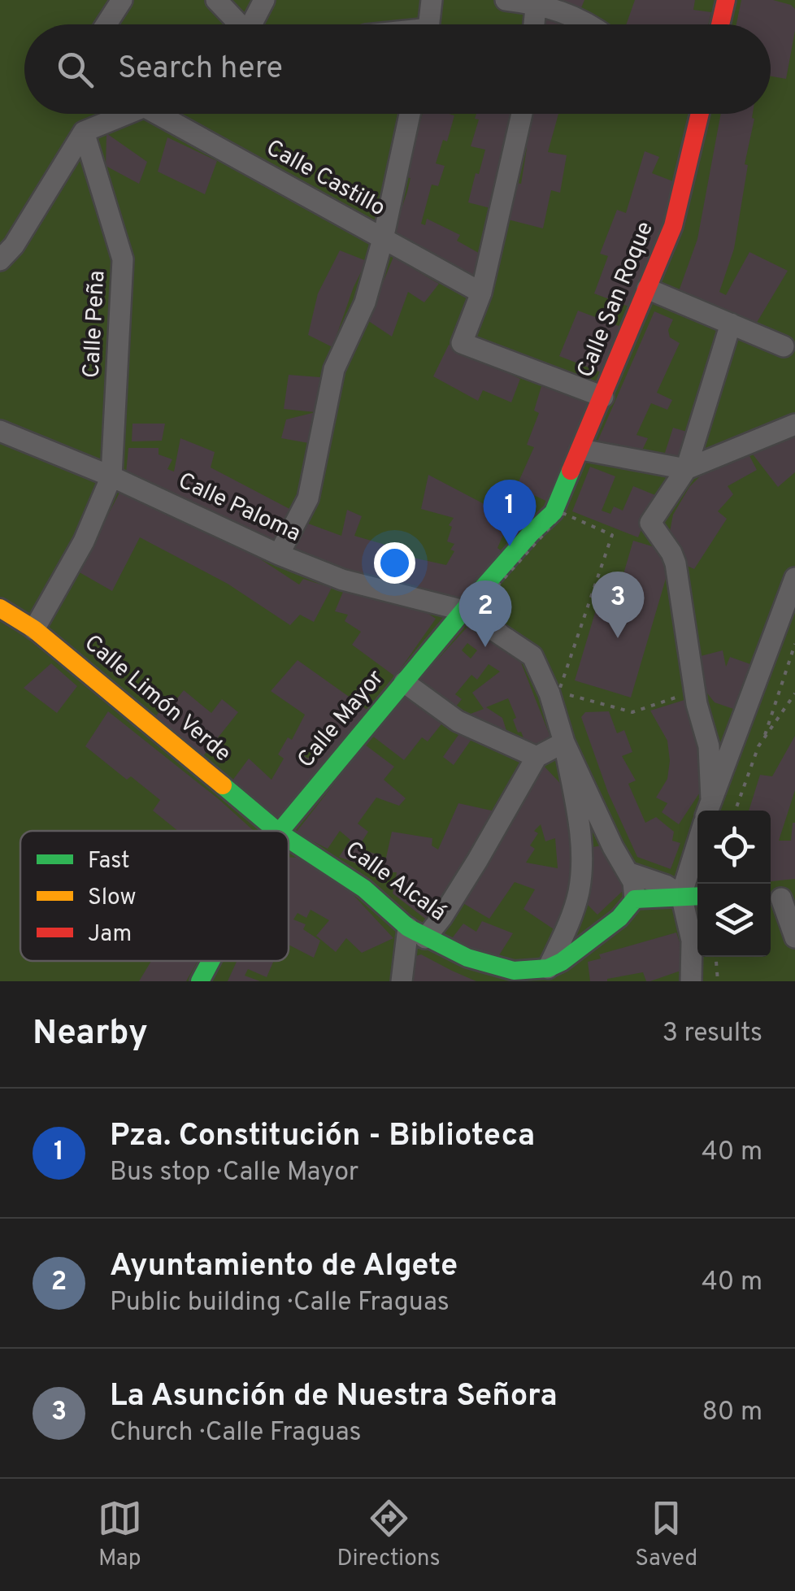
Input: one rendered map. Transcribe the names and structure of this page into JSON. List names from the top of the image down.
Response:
{
  "streets": {
    "street": [
      "Calle Castillo",
      "Calle San Roque",
      "Calle Peña",
      "Calle Paloma",
      "Calle Limón Verde",
      "Calle Mayor",
      "Calle Alcalá"
    ]
  },
  "crossings": [
    ["Calle San Roque", "Calle Mayor"],
    ["Calle Peña", "Calle Paloma"],
    ["Calle Paloma", "Calle Mayor"]
  ],
  "legend": ["Fast", "Slow", "Jam"],
  "page": {
    "search": "Search here",
    "pins": ["1", "3", "2"],
    "heading": ["Nearby", "3 results"],
    "list": [
      {
        "mark": "1",
        "name": "Pza. Constitución - Biblioteca",
        "note": "Bus stop · Calle Mayor",
        "value": "40 m"
      },
      {
        "mark": "2",
        "name": "Ayuntamiento de Algete",
        "note": "Public building · Calle Fraguas",
        "value": "40 m"
      },
      {
        "mark": "3",
        "name": "La Asunción de Nuestra Señora",
        "note": "Church · Calle Fraguas",
        "value": "80 m"
      }
    ],
    "nav": ["Map", "Directions", "Saved"]
  }
}
